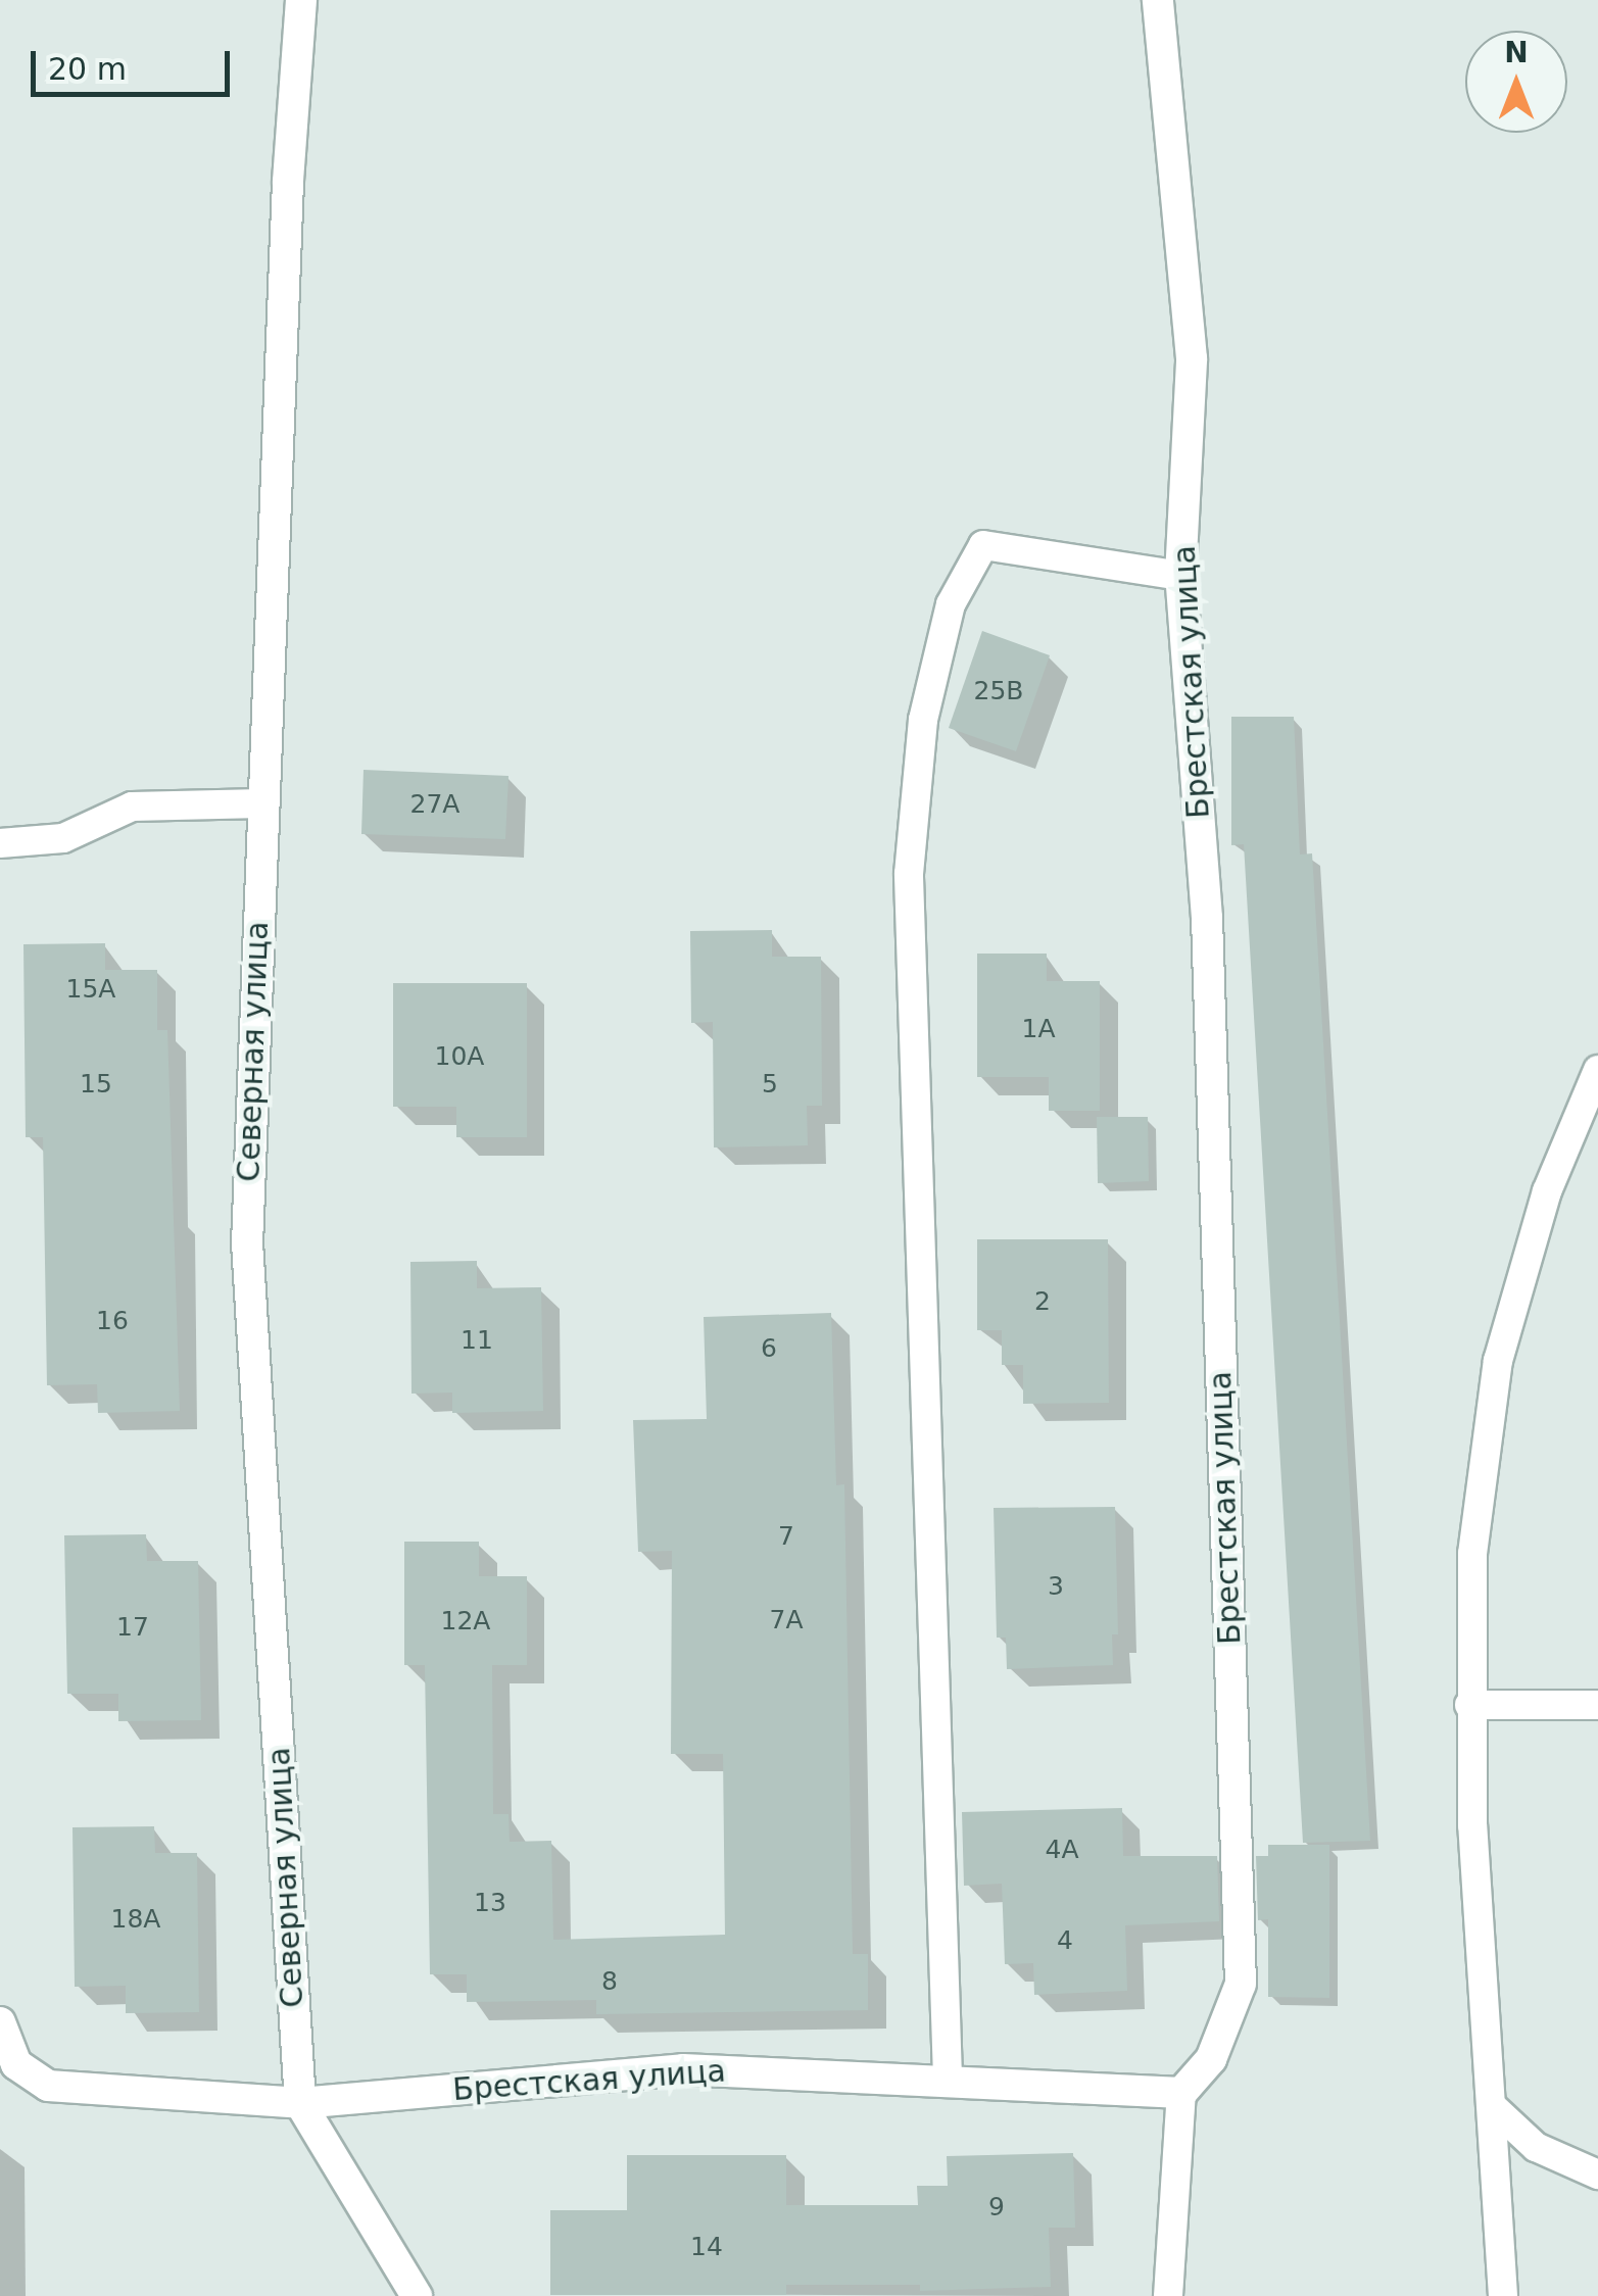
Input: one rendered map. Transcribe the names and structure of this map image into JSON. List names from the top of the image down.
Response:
{
  "streets": {
    "street": ["Брестская улица", "Северная улица"]
  },
  "crossings": [
    ["Брестская улица", "Северная улица"]
  ],
  "house_numbers": [
    "25В",
    "27А",
    "15А",
    "1А",
    "10А",
    "15",
    "5",
    "2",
    "16",
    "11",
    "6",
    "7",
    "3",
    "7А",
    "12А",
    "17",
    "4А",
    "13",
    "18А",
    "4",
    "8",
    "9",
    "14"
  ],
  "scale_bar": "20 m",
  "north": "top"
}
